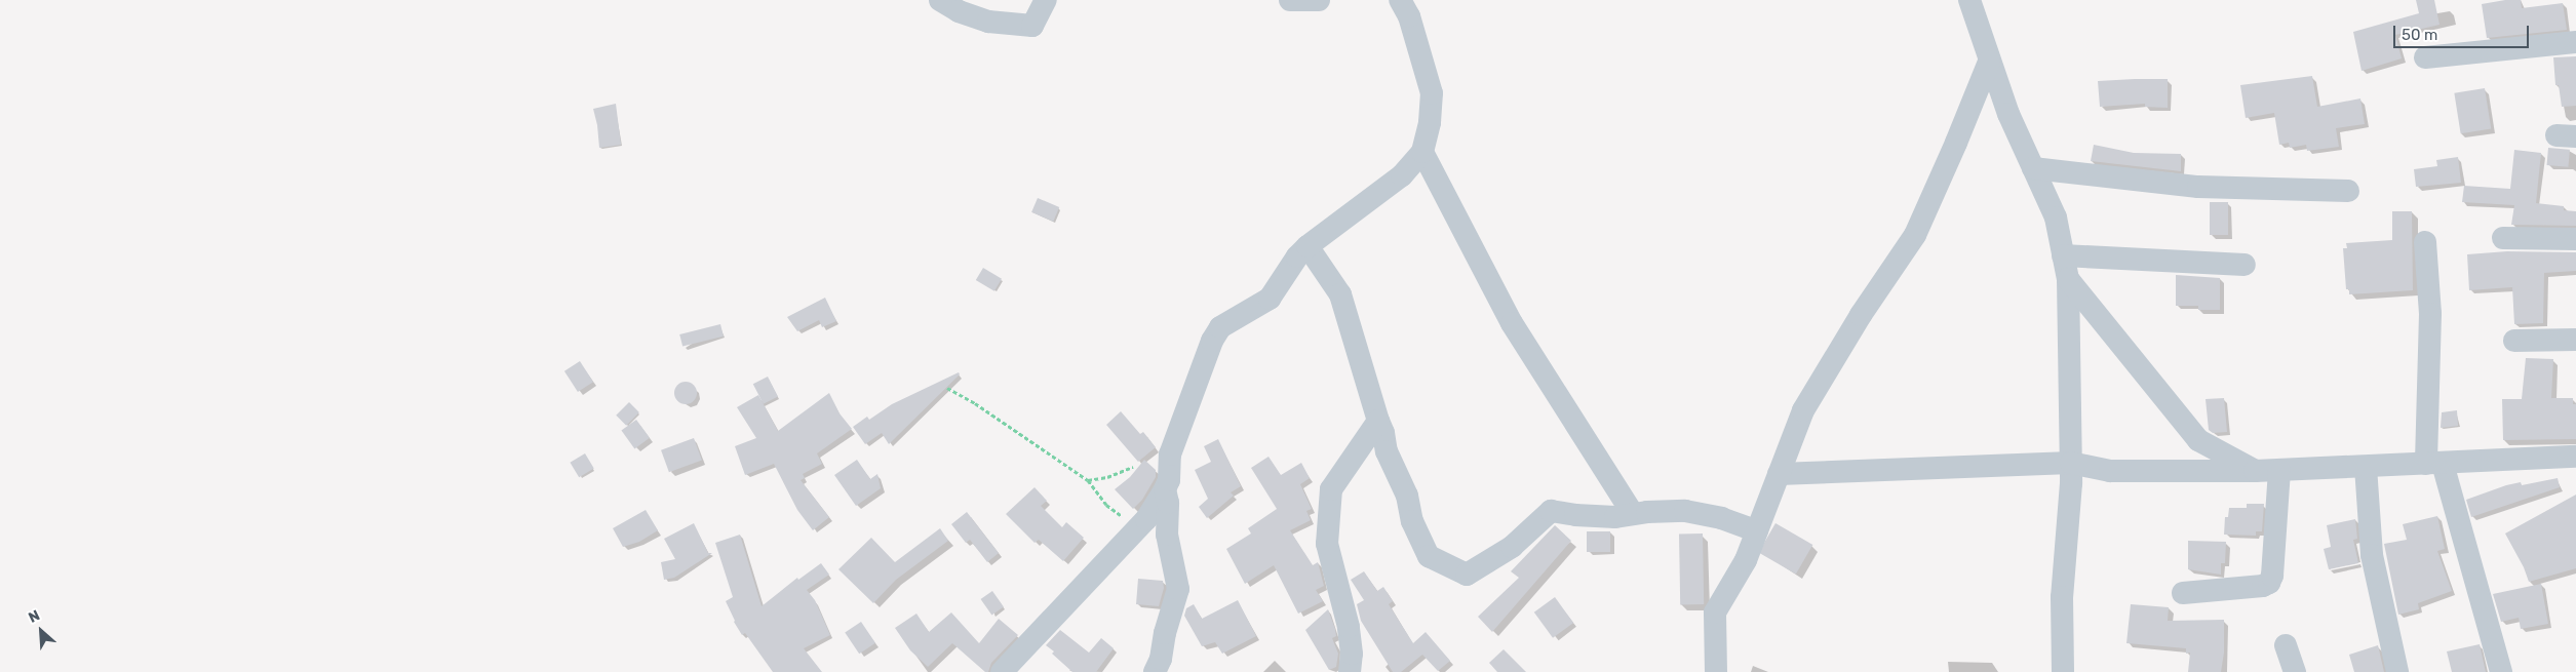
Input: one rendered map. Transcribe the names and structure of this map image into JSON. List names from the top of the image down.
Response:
{
  "scale_bar": "50 m",
  "north": "top left"
}
